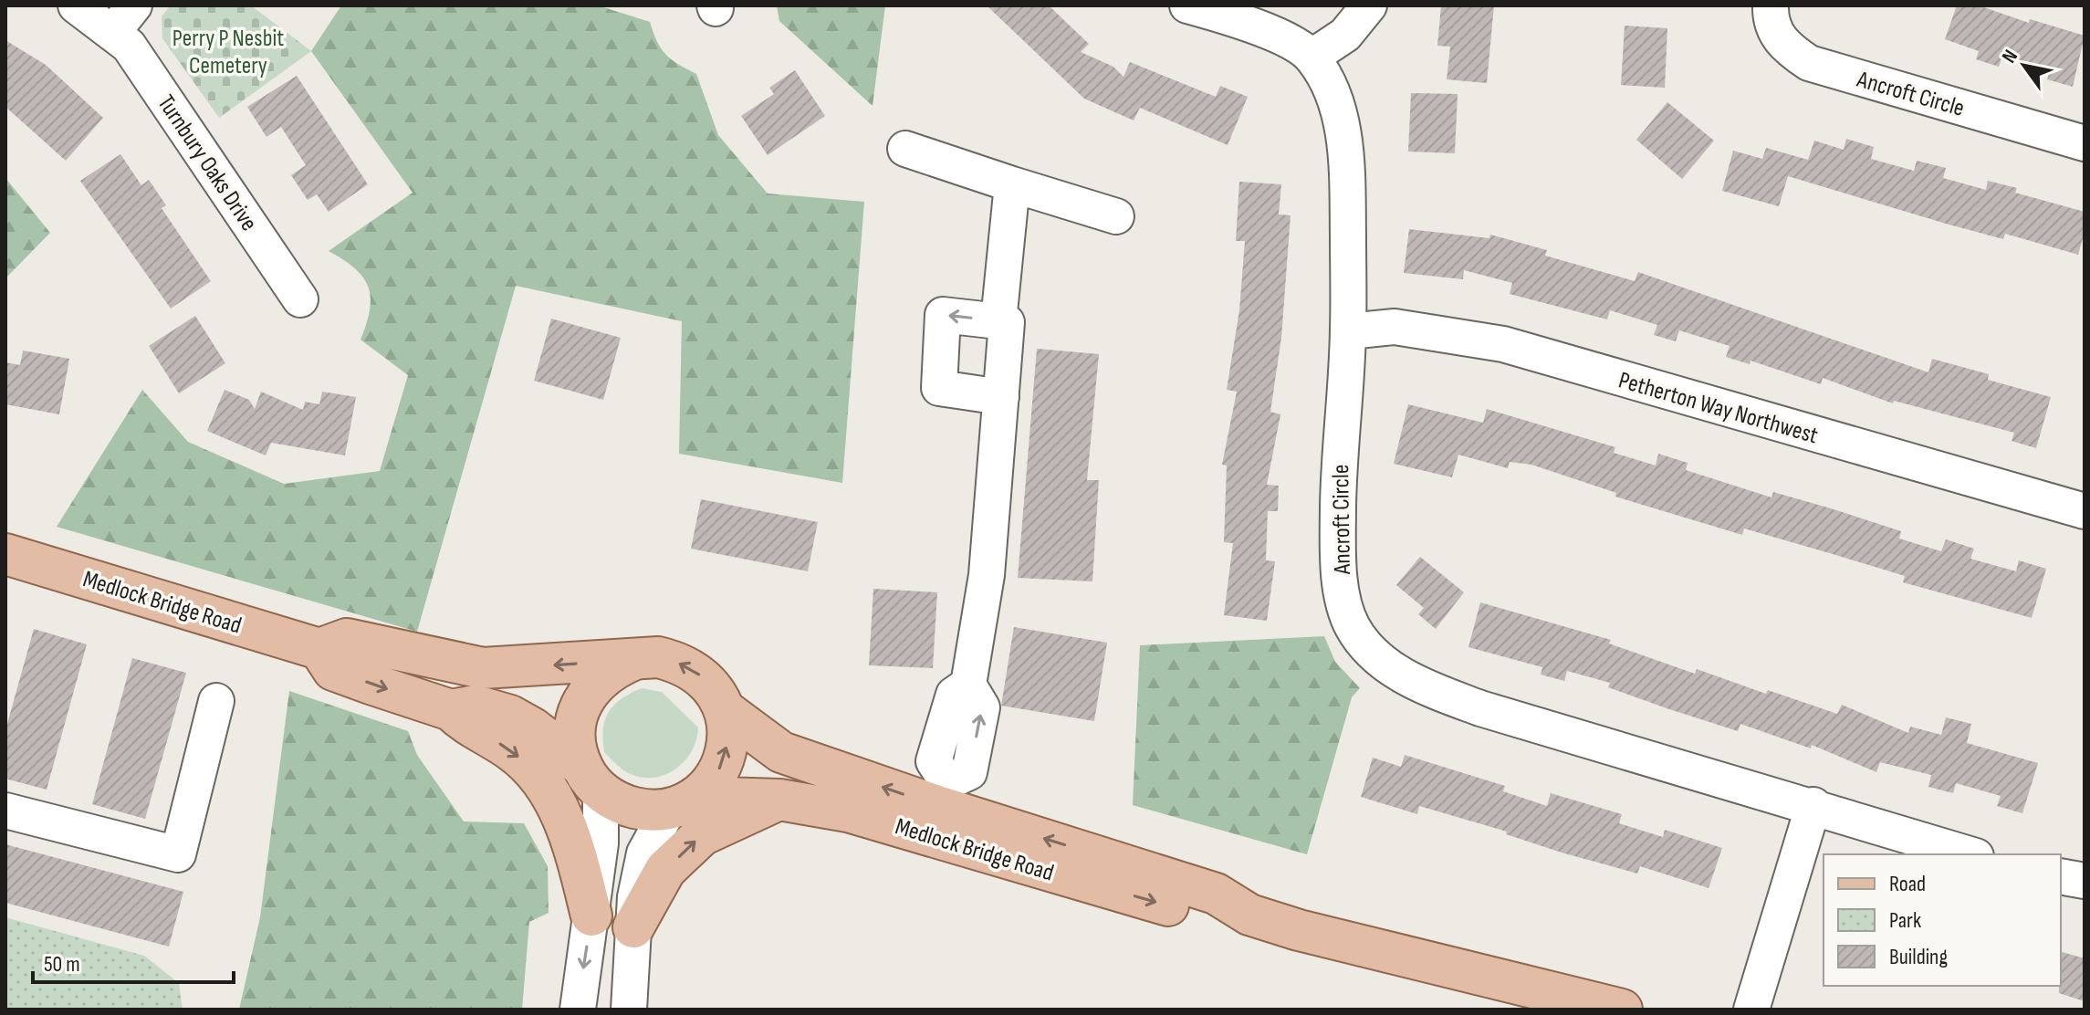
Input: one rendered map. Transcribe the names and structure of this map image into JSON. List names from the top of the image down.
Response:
{
  "streets": {
    "main road": ["Medlock Bridge Road"],
    "street": ["Ancroft Circle", "Turnbury Oaks Drive", "Petherton Way Northwest"]
  },
  "crossings": [
    ["Ancroft Circle", "Petherton Way Northwest"]
  ],
  "parks": ["Perry P Nesbit Cemetery"],
  "legend": ["Road", "Park", "Building"],
  "scale_bar": "50 m",
  "north": "top left"
}
